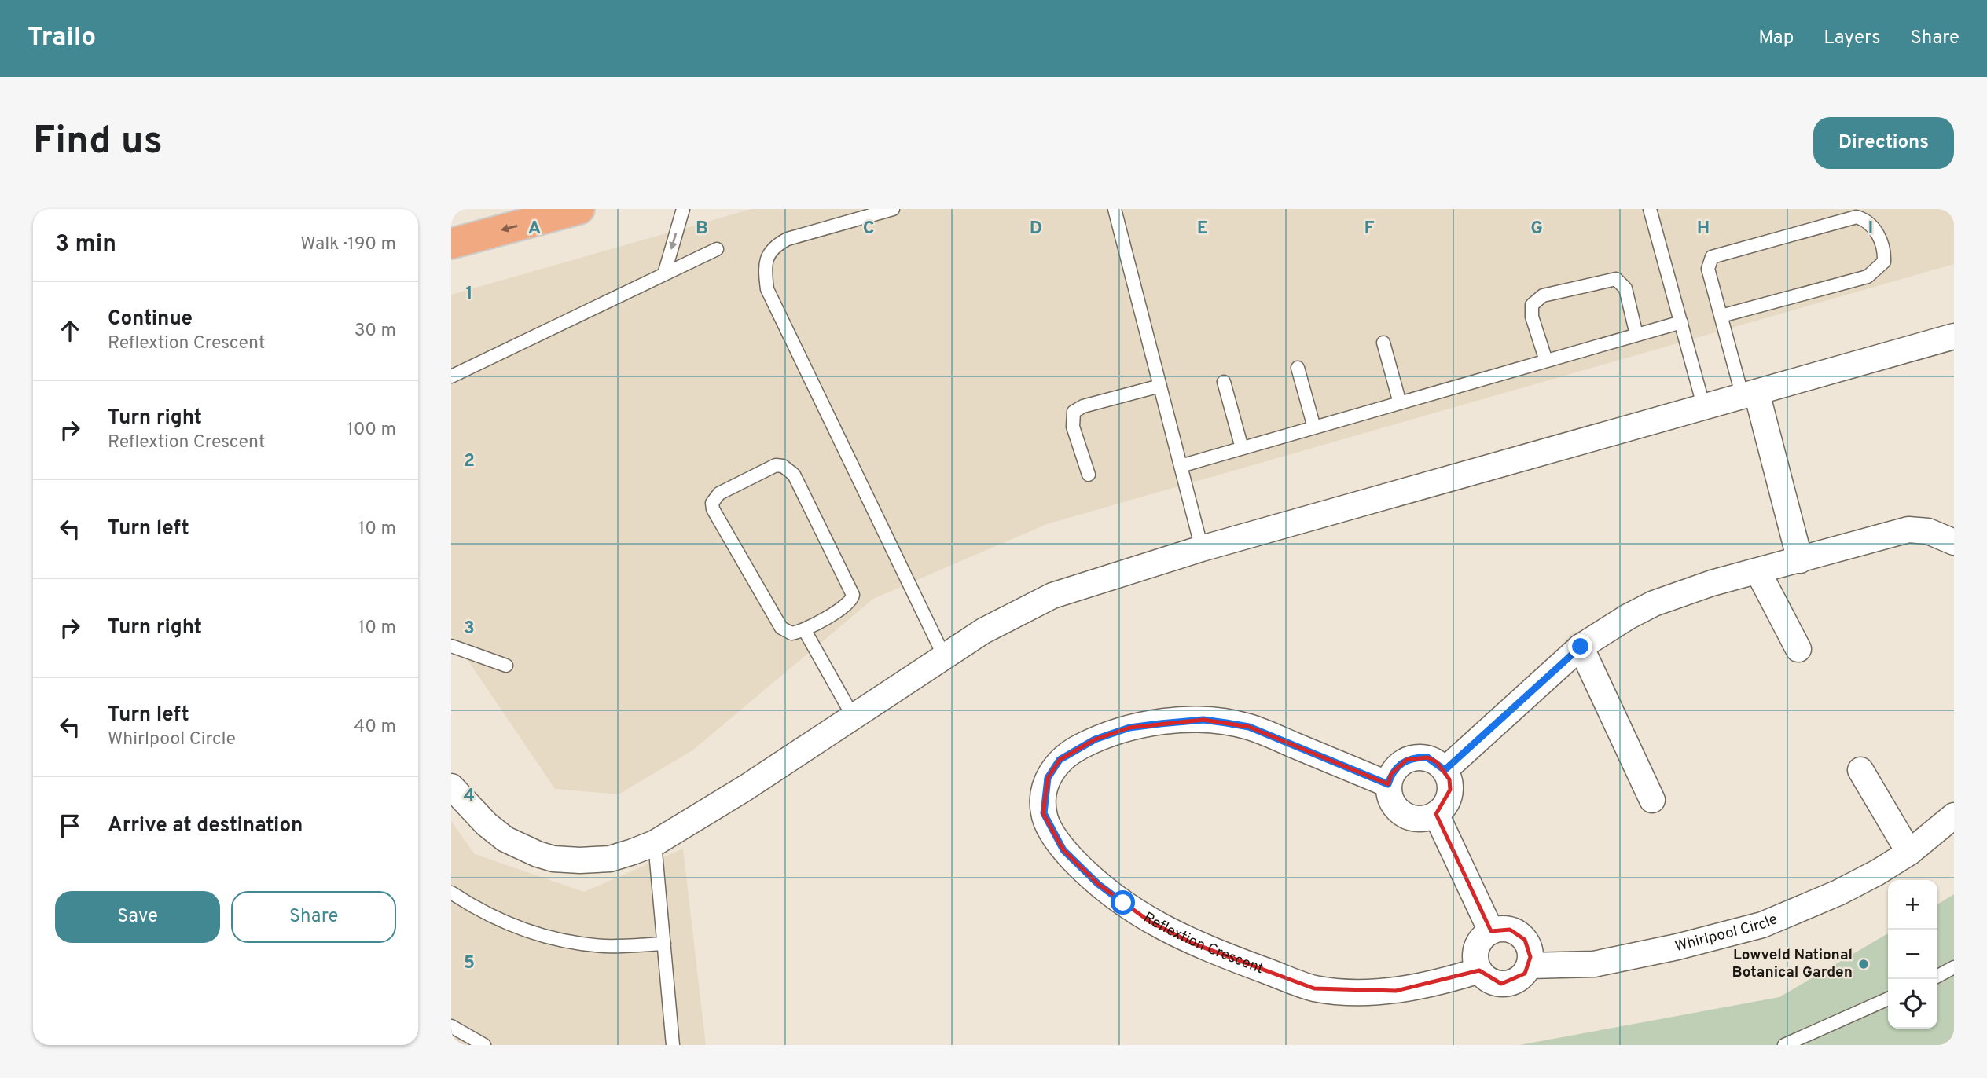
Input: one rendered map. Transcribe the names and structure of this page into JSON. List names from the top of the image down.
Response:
{
  "streets": {
    "street": ["Whirlpool Circle", "Reflextion Crescent"]
  },
  "crossings": [
    ["Whirlpool Circle", "Reflextion Crescent"]
  ],
  "places": ["Lowveld National Botanical Garden"],
  "page": {
    "header": "Trailo",
    "nav": ["Map", "Layers", "Share"],
    "buttons": [
      "Directions",
      ["Save", "Share"]
    ],
    "title": "Find us",
    "heading": ["3 min", "Walk · 190 m"],
    "list": [
      ["Continue", "Reflextion Crescent", "30 m"],
      ["Turn right", "Reflextion Crescent", "100 m"],
      ["Turn left", "10 m"],
      ["Turn right", "10 m"],
      ["Turn left", "Whirlpool Circle", "40 m"],
      "Arrive at destination"
    ],
    "map_buttons": ["+", "−"]
  },
  "grid": {
    "columns": [
      "A",
      "B",
      "C",
      "D",
      "E",
      "F",
      "G",
      "H",
      "I"
    ],
    "rows": [
      "1",
      "2",
      "3",
      "4",
      "5"
    ]
  }
}
